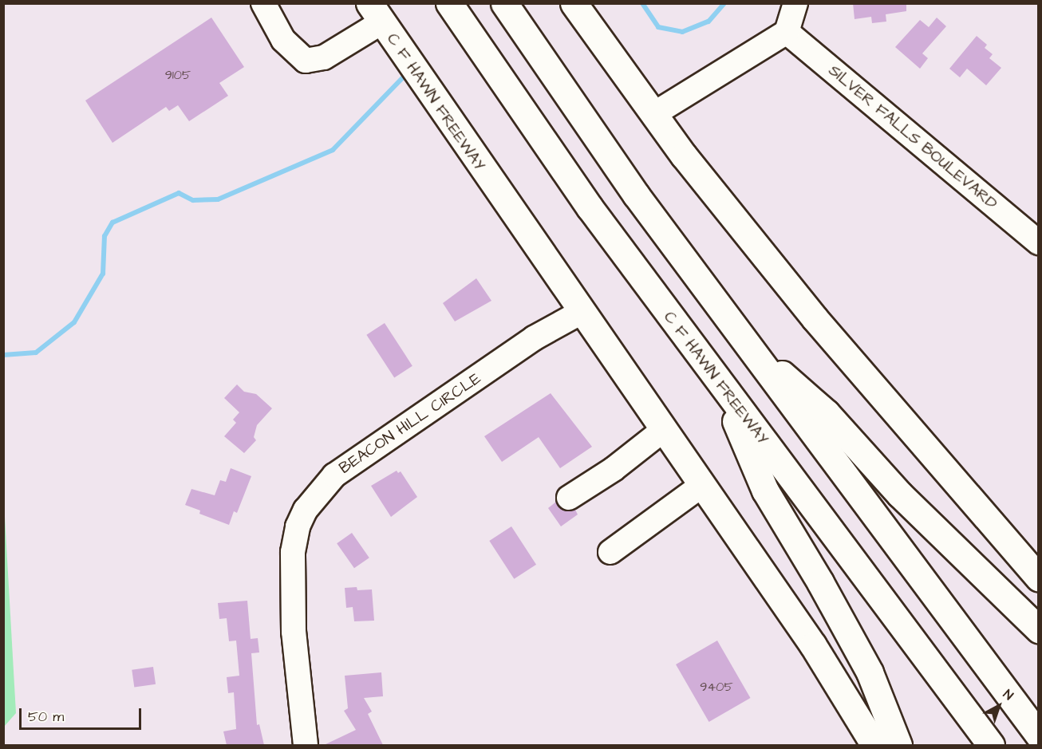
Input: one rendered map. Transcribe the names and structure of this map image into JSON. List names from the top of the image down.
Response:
{
  "streets": {
    "main road": ["C F HAWN FREEWAY"],
    "street": ["SILVER FALLS BOULEVARD", "BEACON HILL CIRCLE"]
  },
  "crossings": [
    ["C F HAWN FREEWAY", "BEACON HILL CIRCLE"]
  ],
  "house_numbers": ["9105", "9405"],
  "scale_bar": "50 m",
  "north": "top right"
}
